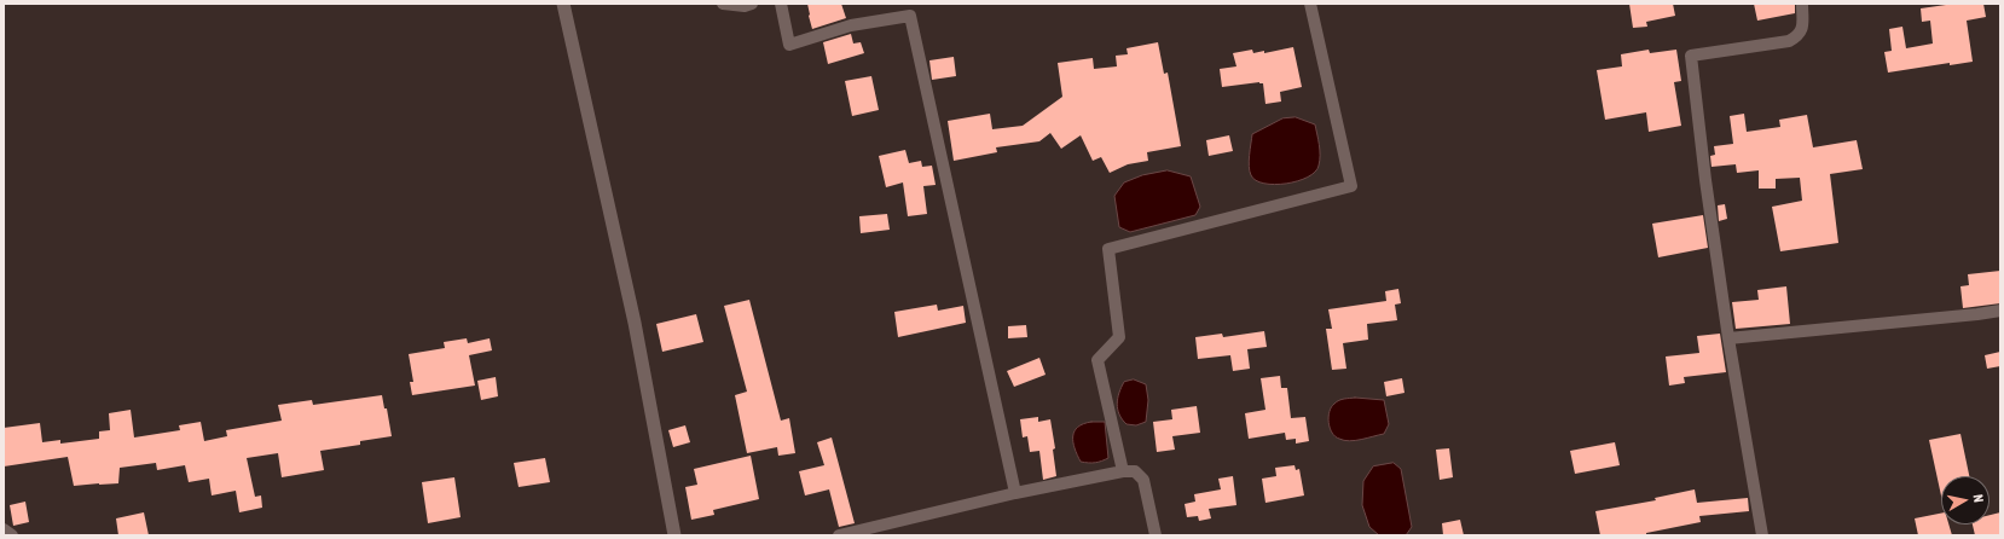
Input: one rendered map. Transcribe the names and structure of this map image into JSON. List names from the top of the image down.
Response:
{
  "north": "right"
}
